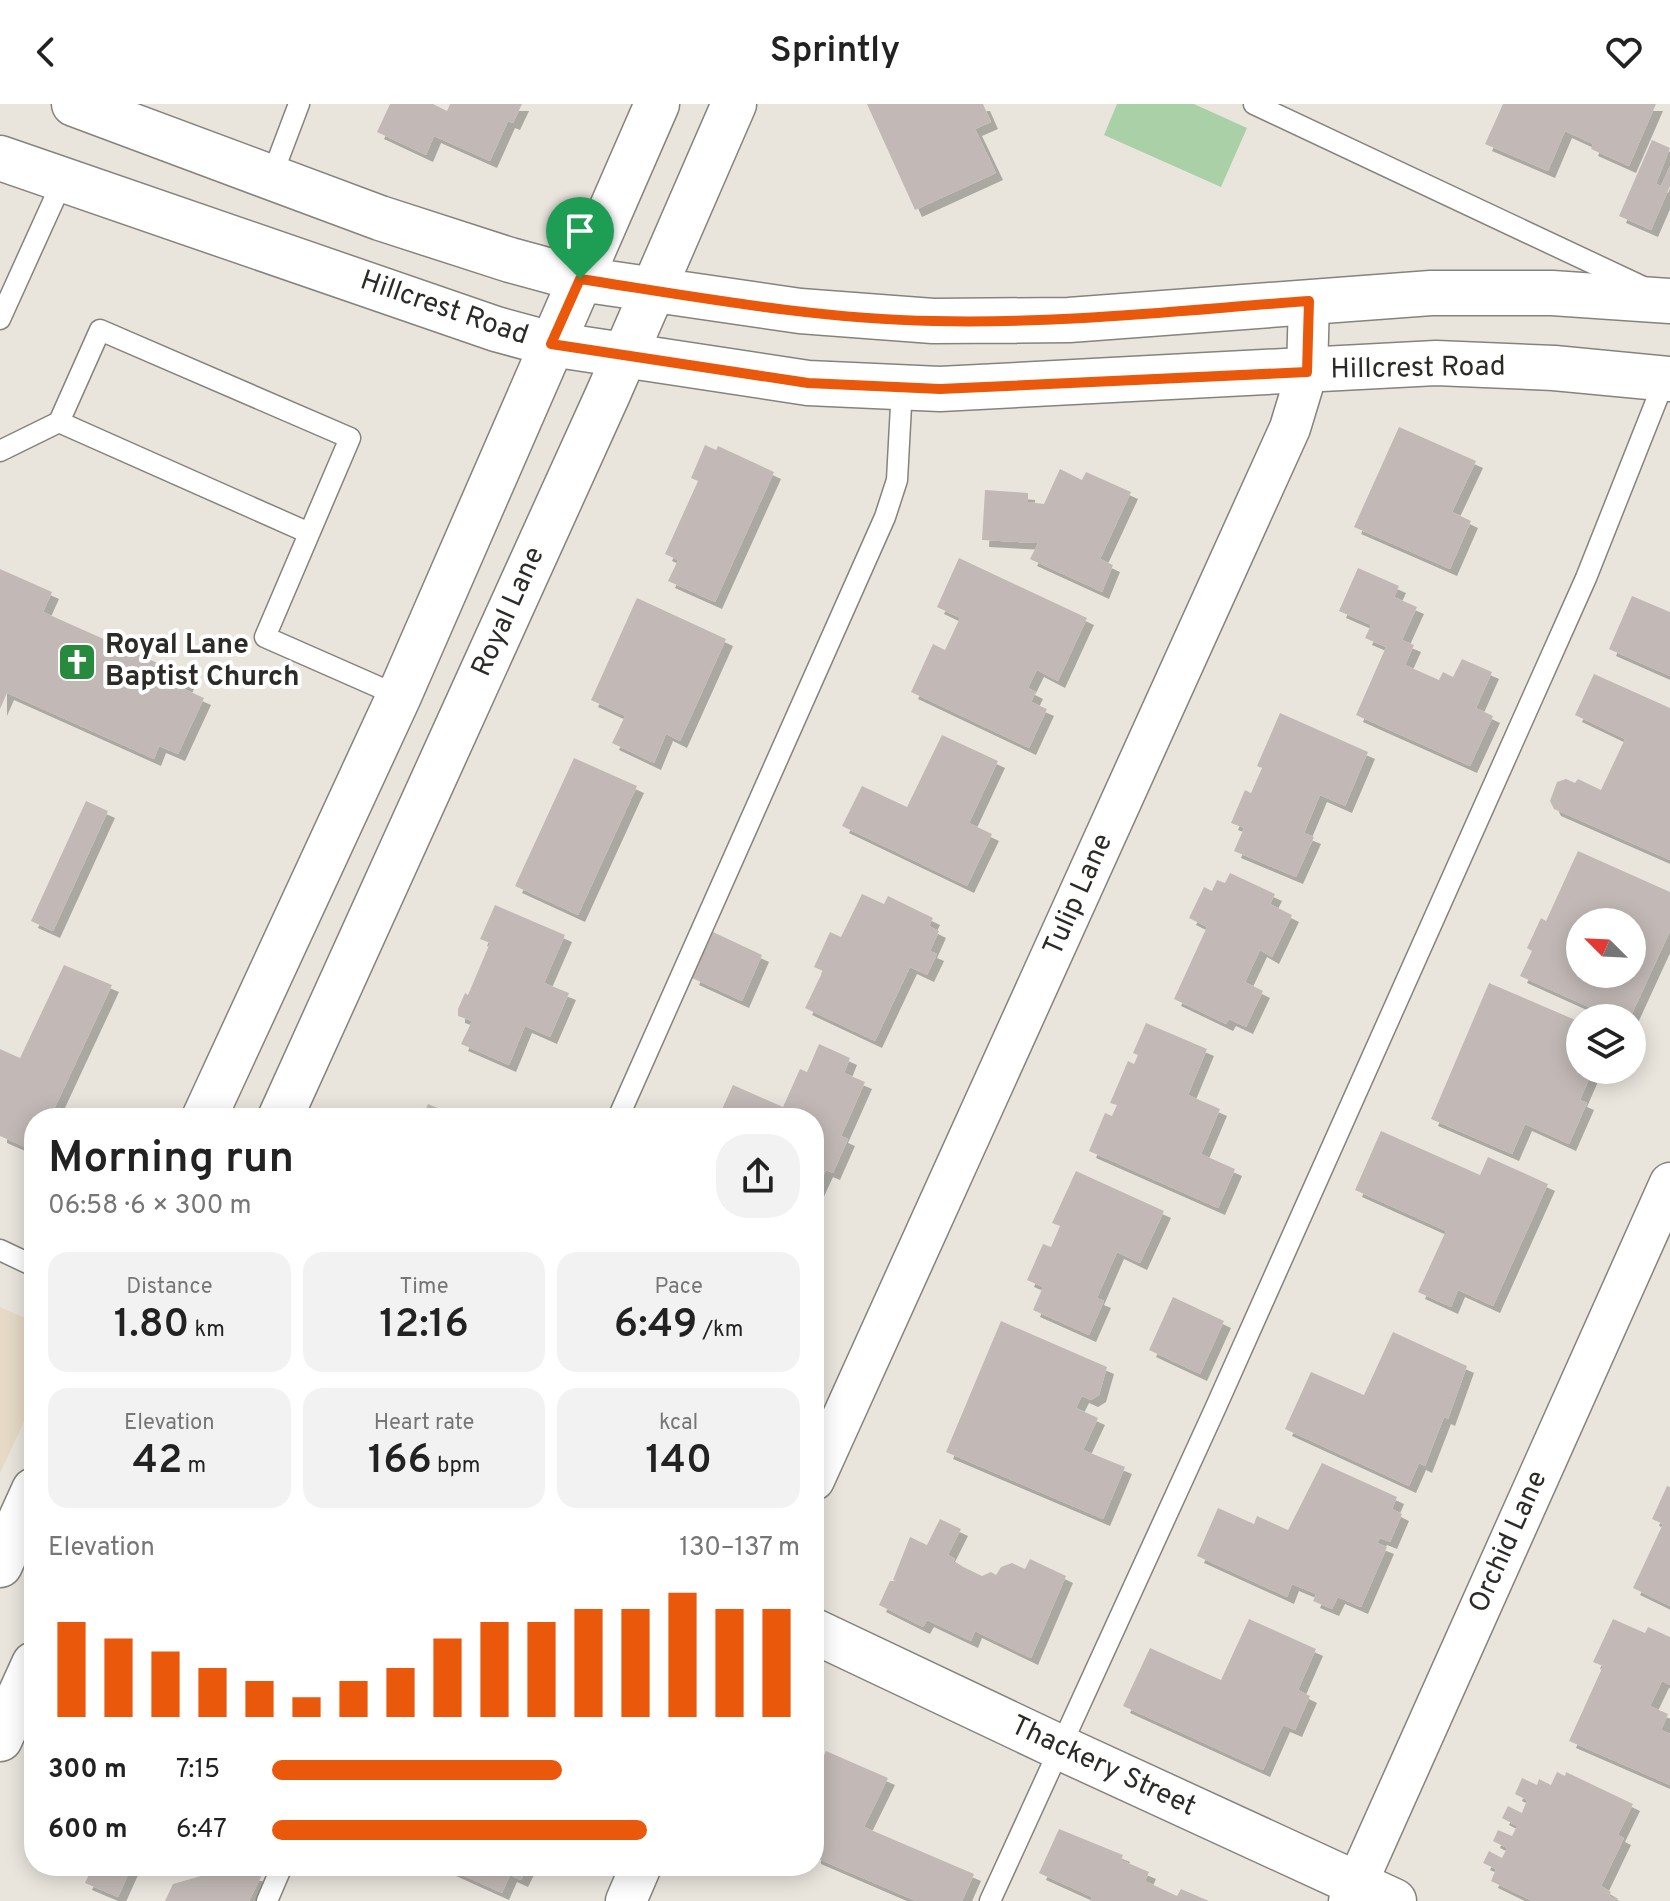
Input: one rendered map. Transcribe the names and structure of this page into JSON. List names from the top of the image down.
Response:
{
  "streets": {
    "main road": ["Hillcrest Road", "Royal Lane", "Thackery Street"],
    "street": ["Tulip Lane", "Orchid Lane"]
  },
  "crossings": [
    ["Hillcrest Road", "Royal Lane"],
    ["Hillcrest Road", "Tulip Lane"],
    ["Orchid Lane", "Thackery Street"]
  ],
  "places": {
    "church": ["Royal Lane Baptist Church"]
  },
  "north": "top left",
  "page": {
    "header": "Sprintly",
    "heading": ["Morning run", "06:58 · 6 × 300 m"],
    "stats": [
      ["Distance", "1.80 km"],
      ["Time", "12:16"],
      ["Pace", "6:49 /km"],
      ["Elevation", "42 m"],
      ["Heart rate", "166 bpm"],
      ["kcal", "140"]
    ],
    "chart": ["Elevation", "130–137 m"],
    "list": [
      {
        "name": "300 m",
        "note": "7:15"
      },
      {
        "name": "600 m",
        "note": "6:47"
      }
    ]
  }
}
